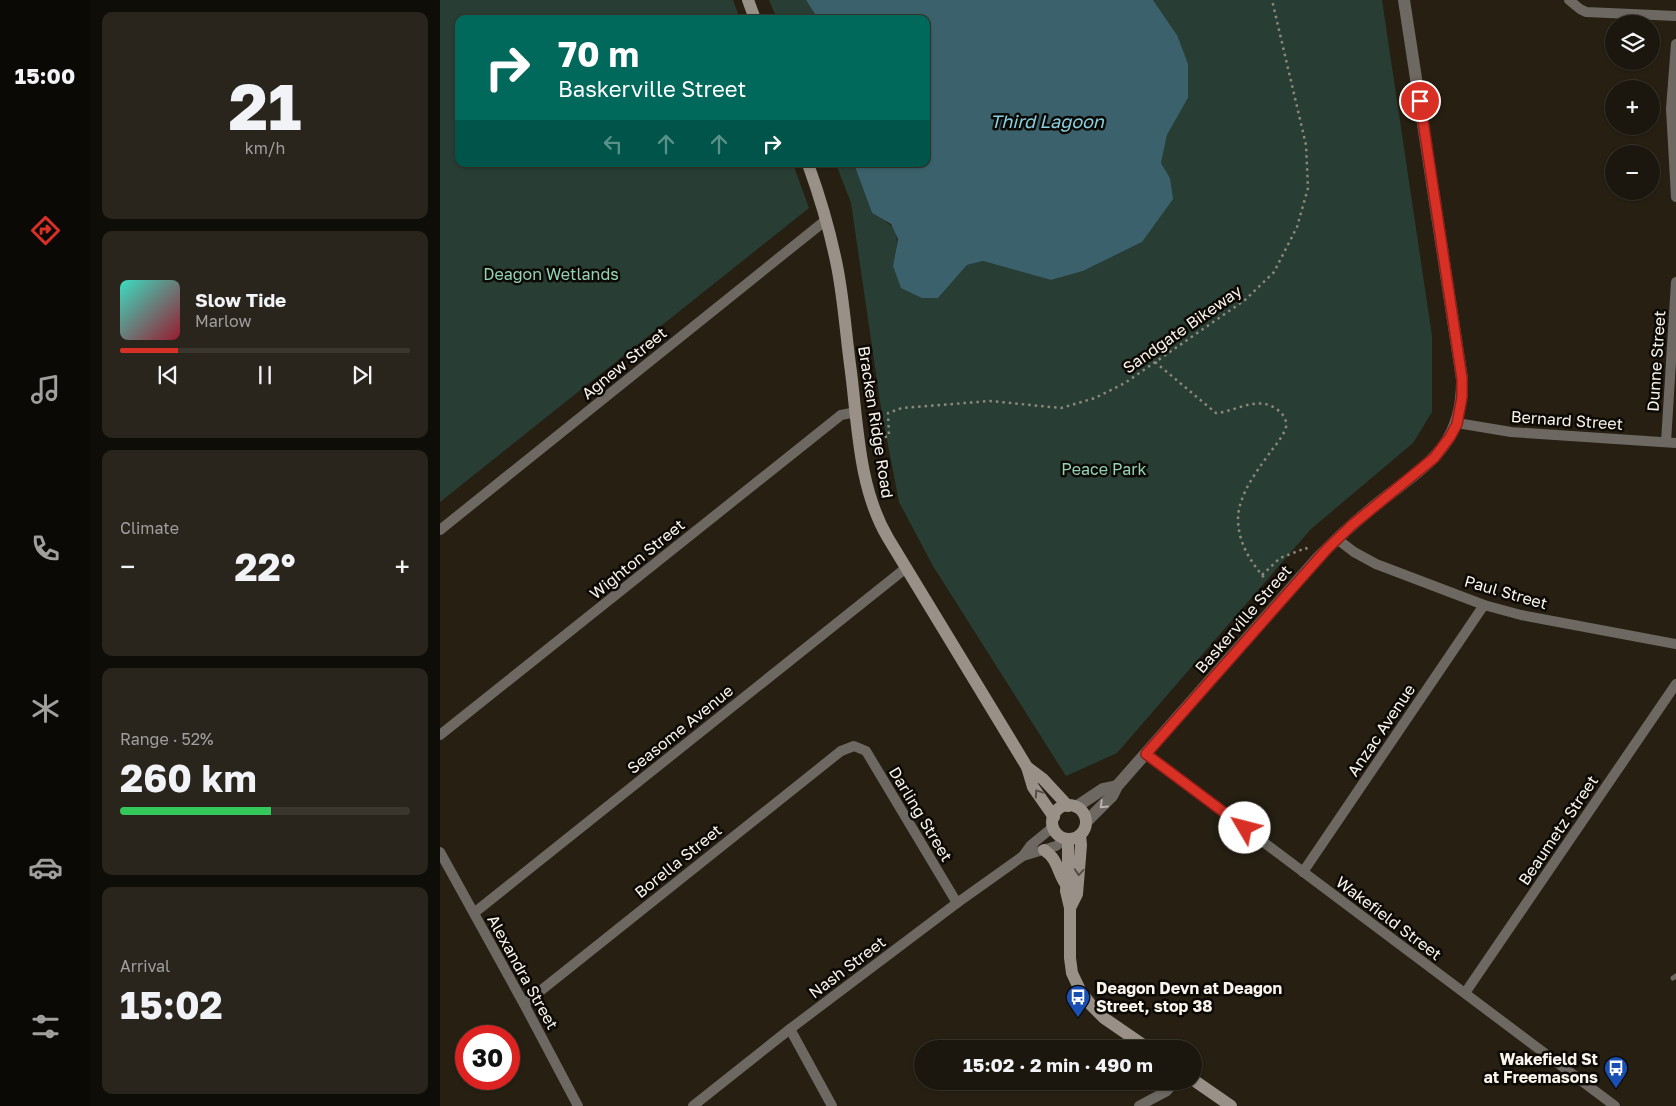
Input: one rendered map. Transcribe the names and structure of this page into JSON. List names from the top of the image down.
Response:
{
  "streets": {
    "main road": ["Bracken Ridge Road"],
    "street": [
      "Dunne Street",
      "Agnew Street",
      "Bernard Street",
      "Wighton Street",
      "Paul Street",
      "Baskerville Street",
      "Seasome Avenue",
      "Anzac Avenue",
      "Darling Street",
      "Beaumetz Street",
      "Borella Street",
      "Wakefield Street",
      "Nash Street",
      "Alexandra Street"
    ],
    "path": ["Sandgate Bikeway"]
  },
  "crossings": [
    ["Dunne Street", "Bernard Street"],
    ["Agnew Street", "Bracken Ridge Road"],
    ["Bernard Street", "Baskerville Street"],
    ["Bracken Ridge Road", "Wighton Street"],
    ["Bracken Ridge Road", "Baskerville Street"],
    ["Bracken Ridge Road", "Seasome Avenue"],
    ["Bracken Ridge Road", "Nash Street"],
    ["Paul Street", "Baskerville Street"],
    ["Paul Street", "Anzac Avenue"],
    ["Baskerville Street", "Wakefield Street"],
    ["Baskerville Street", "Nash Street"],
    ["Seasome Avenue", "Alexandra Street"],
    ["Anzac Avenue", "Wakefield Street"],
    ["Darling Street", "Borella Street"],
    ["Darling Street", "Nash Street"],
    ["Beaumetz Street", "Wakefield Street"],
    ["Borella Street", "Alexandra Street"]
  ],
  "water": ["Third Lagoon"],
  "parks": ["Deagon Wetlands", "Peace Park"],
  "places": {
    "bus stop": ["Deagon Devn at Deagon Street, stop 38", "Wakefield St at Freemasons"]
  },
  "page": {
    "tabs": "15:00",
    "tile": [
      ["21", "km/h"],
      "Climate",
      ["Range · 52%", "260 km"],
      ["Arrival", "15:02"]
    ],
    "map_buttons": ["+", "−"],
    "turn": ["70 m", "Baskerville Street"],
    "song": ["Slow Tide", "Marlow"],
    "heat": ["−", "22°", "+"],
    "limit": "30",
    "trip": "15:02 · 2 min · 490 m"
  }
}
